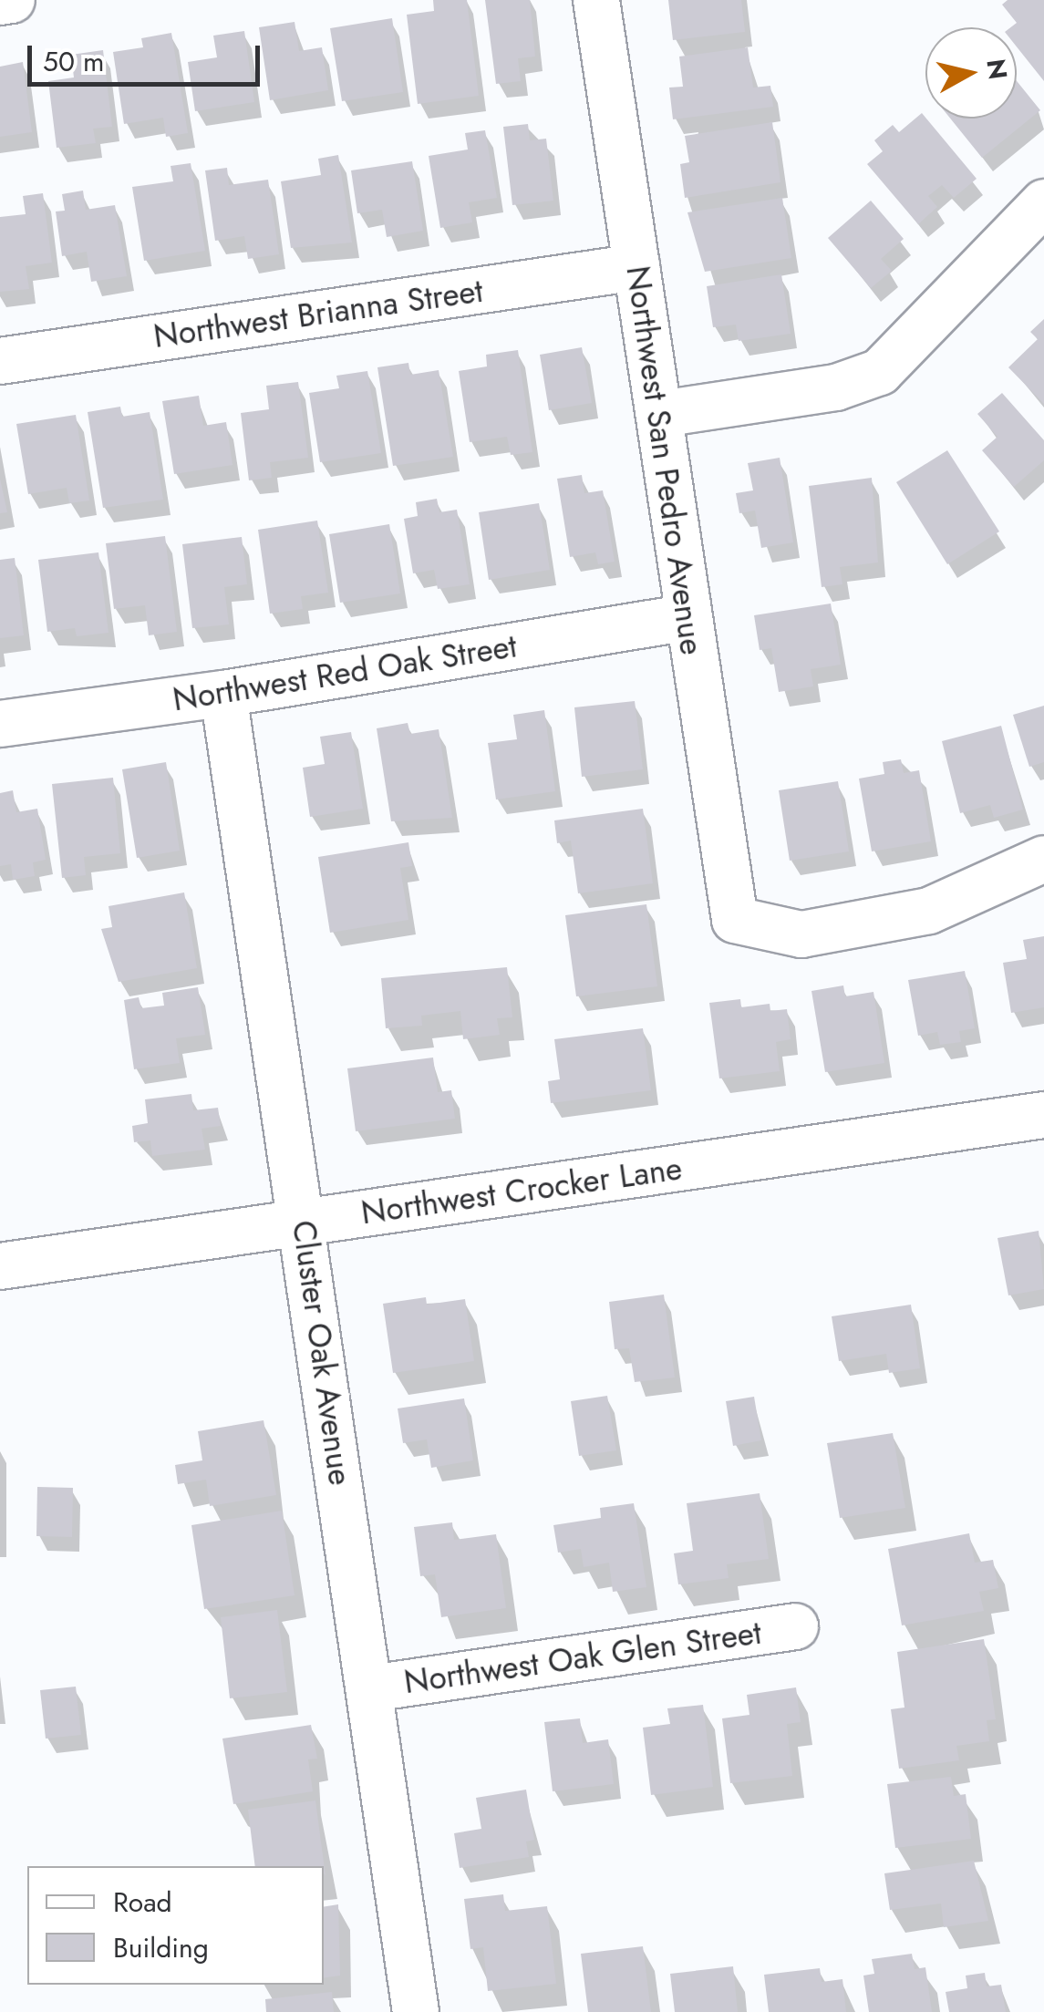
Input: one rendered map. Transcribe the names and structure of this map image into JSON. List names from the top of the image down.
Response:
{
  "streets": {
    "street": [
      "Northwest Brianna Street",
      "Northwest San Pedro Avenue",
      "Northwest Red Oak Street",
      "Northwest Crocker Lane",
      "Cluster Oak Avenue",
      "Northwest Oak Glen Street"
    ]
  },
  "crossings": [
    ["Northwest Brianna Street", "Northwest San Pedro Avenue"],
    ["Northwest San Pedro Avenue", "Northwest Red Oak Street"],
    ["Northwest Red Oak Street", "Cluster Oak Avenue"],
    ["Northwest Crocker Lane", "Cluster Oak Avenue"],
    ["Cluster Oak Avenue", "Northwest Oak Glen Street"]
  ],
  "legend": ["Road", "Building"],
  "scale_bar": "50 m",
  "north": "right"
}
